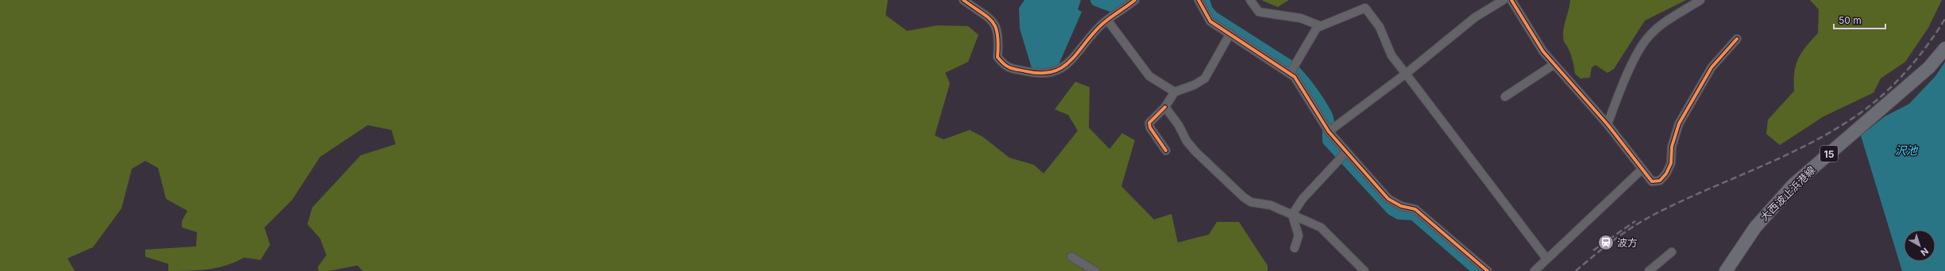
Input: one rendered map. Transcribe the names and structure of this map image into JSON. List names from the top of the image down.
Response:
{
  "streets": {
    "main road": ["15", "大西波止浜港線"]
  },
  "water": ["沢池"],
  "places": {
    "station": ["波方"]
  },
  "scale_bar": "50 m",
  "north": "bottom right"
}
